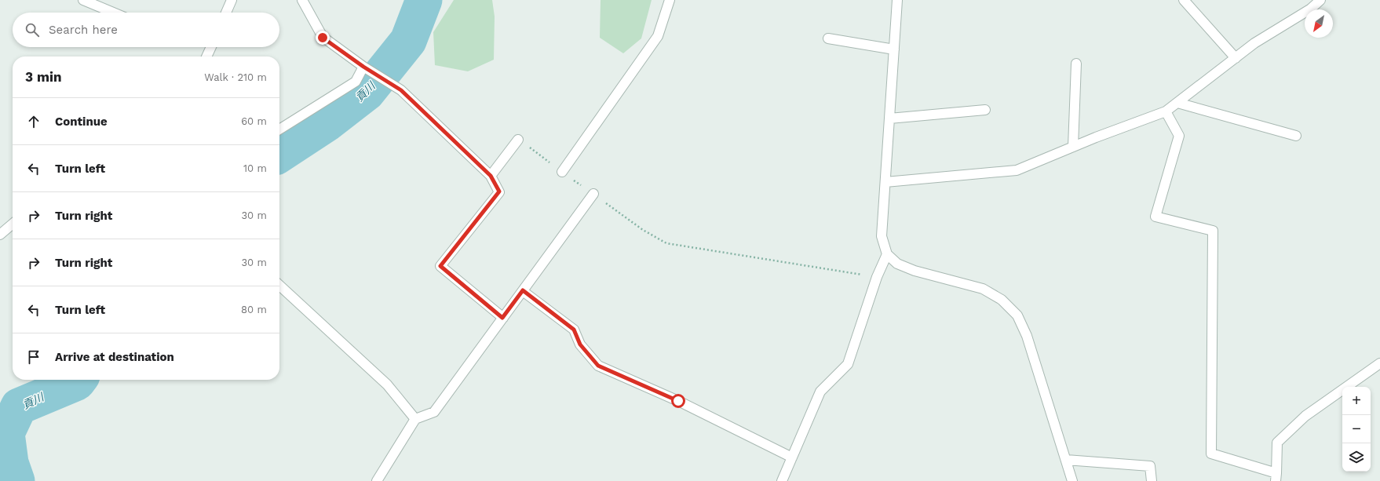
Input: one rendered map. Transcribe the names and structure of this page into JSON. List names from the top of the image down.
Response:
{
  "water": ["貢川"],
  "north": "bottom left",
  "page": {
    "search": "Search here",
    "heading": ["3 min", "Walk · 210 m"],
    "list": [
      ["Continue", "60 m"],
      ["Turn left", "10 m"],
      ["Turn right", "30 m"],
      ["Turn right", "30 m"],
      ["Turn left", "80 m"],
      "Arrive at destination"
    ],
    "map_buttons": ["+", "−"]
  }
}
